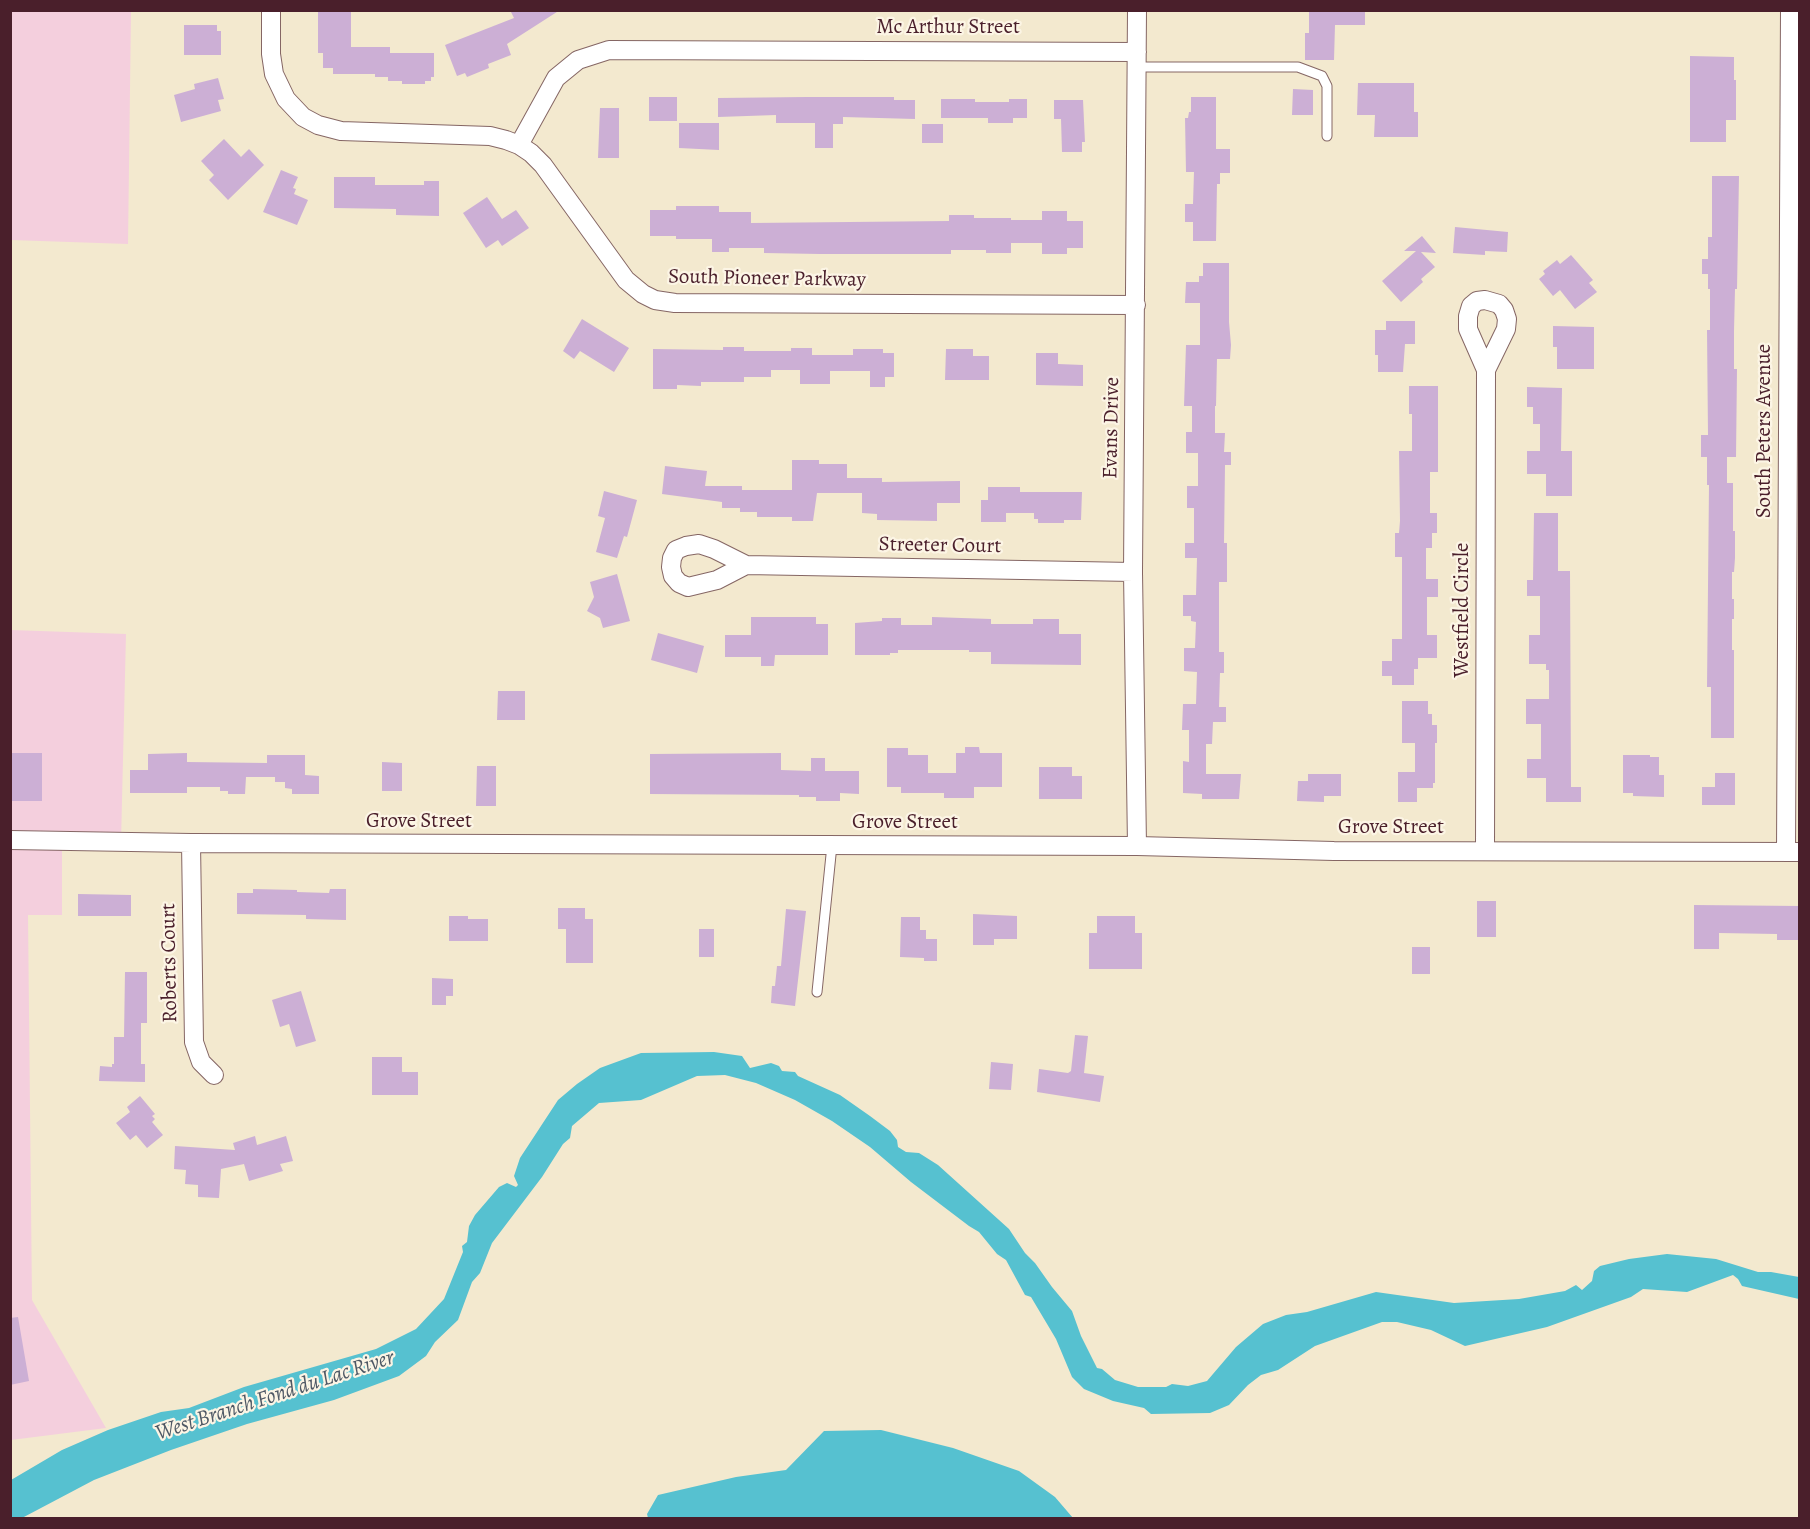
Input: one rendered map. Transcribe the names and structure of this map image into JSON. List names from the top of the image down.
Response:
{
  "streets": {
    "street": [
      "Mc Arthur Street",
      "South Pioneer Parkway",
      "Evans Drive",
      "South Peters Avenue",
      "Streeter Court",
      "Westfield Circle",
      "Grove Street",
      "Roberts Court"
    ]
  },
  "crossings": [
    ["Mc Arthur Street", "South Pioneer Parkway"],
    ["Mc Arthur Street", "Evans Drive"],
    ["South Pioneer Parkway", "Evans Drive"],
    ["Evans Drive", "Streeter Court"],
    ["Evans Drive", "Grove Street"],
    ["South Peters Avenue", "Grove Street"],
    ["Westfield Circle", "Grove Street"],
    ["Grove Street", "Roberts Court"]
  ],
  "water": ["West Branch Fond du Lac River"]
}
